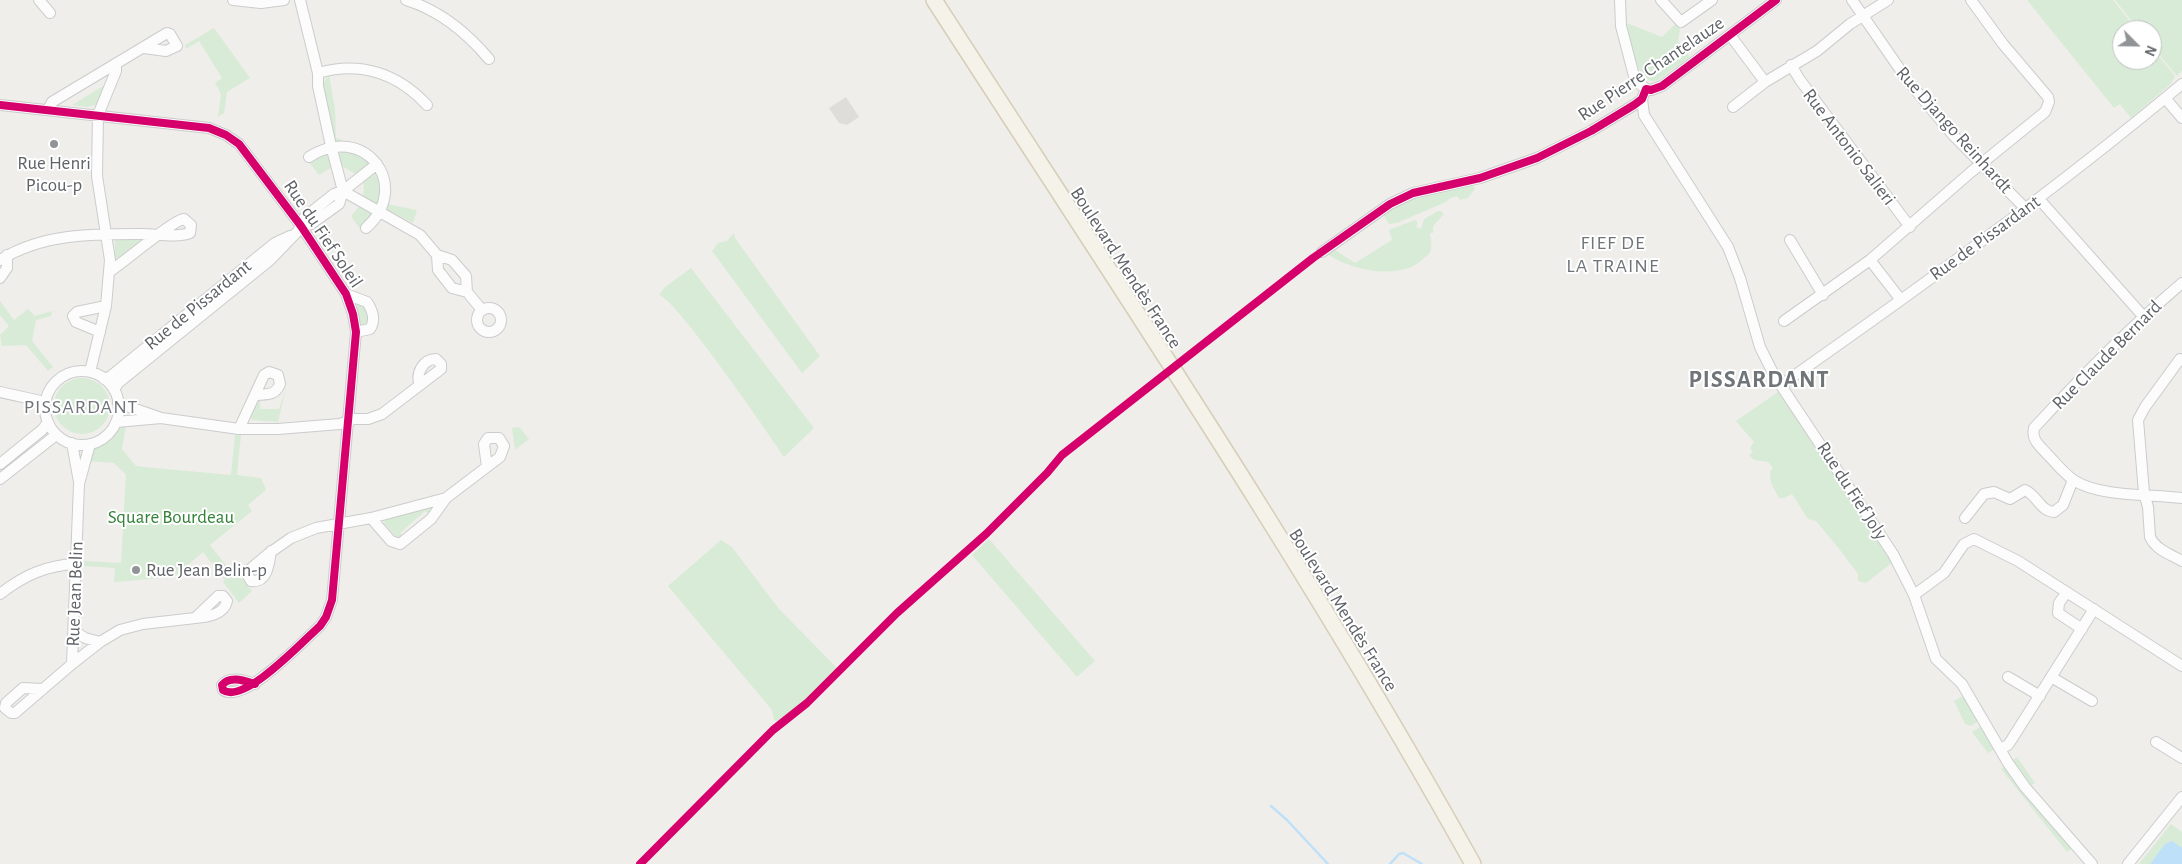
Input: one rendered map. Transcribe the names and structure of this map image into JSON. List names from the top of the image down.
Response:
{
  "streets": {
    "main road": ["Boulevard Mendès France"],
    "street": [
      "Rue Pierre Chantelauze",
      "Rue Django Reinhardt",
      "Rue Antonio Salieri",
      "Rue du Fief Soleil",
      "Rue de Pissardant",
      "Rue Claude Bernard",
      "Rue du Fief Joly",
      "Rue Jean Belin"
    ]
  },
  "crossings": [
    ["Rue Pierre Chantelauze", "Rue du Fief Joly"],
    ["Rue Django Reinhardt", "Rue de Pissardant"],
    ["Rue du Fief Soleil", "Rue de Pissardant"],
    ["Rue de Pissardant", "Rue du Fief Joly"],
    ["Rue de Pissardant", "Rue Jean Belin"]
  ],
  "districts": ["FIEF DE LA TRAINE", "PISSARDANT", "PISSARDANT"],
  "parks": ["Square Bourdeau"],
  "places": ["Rue Henri Picou-p", "Rue Jean Belin-p"],
  "north": "bottom right"
}
